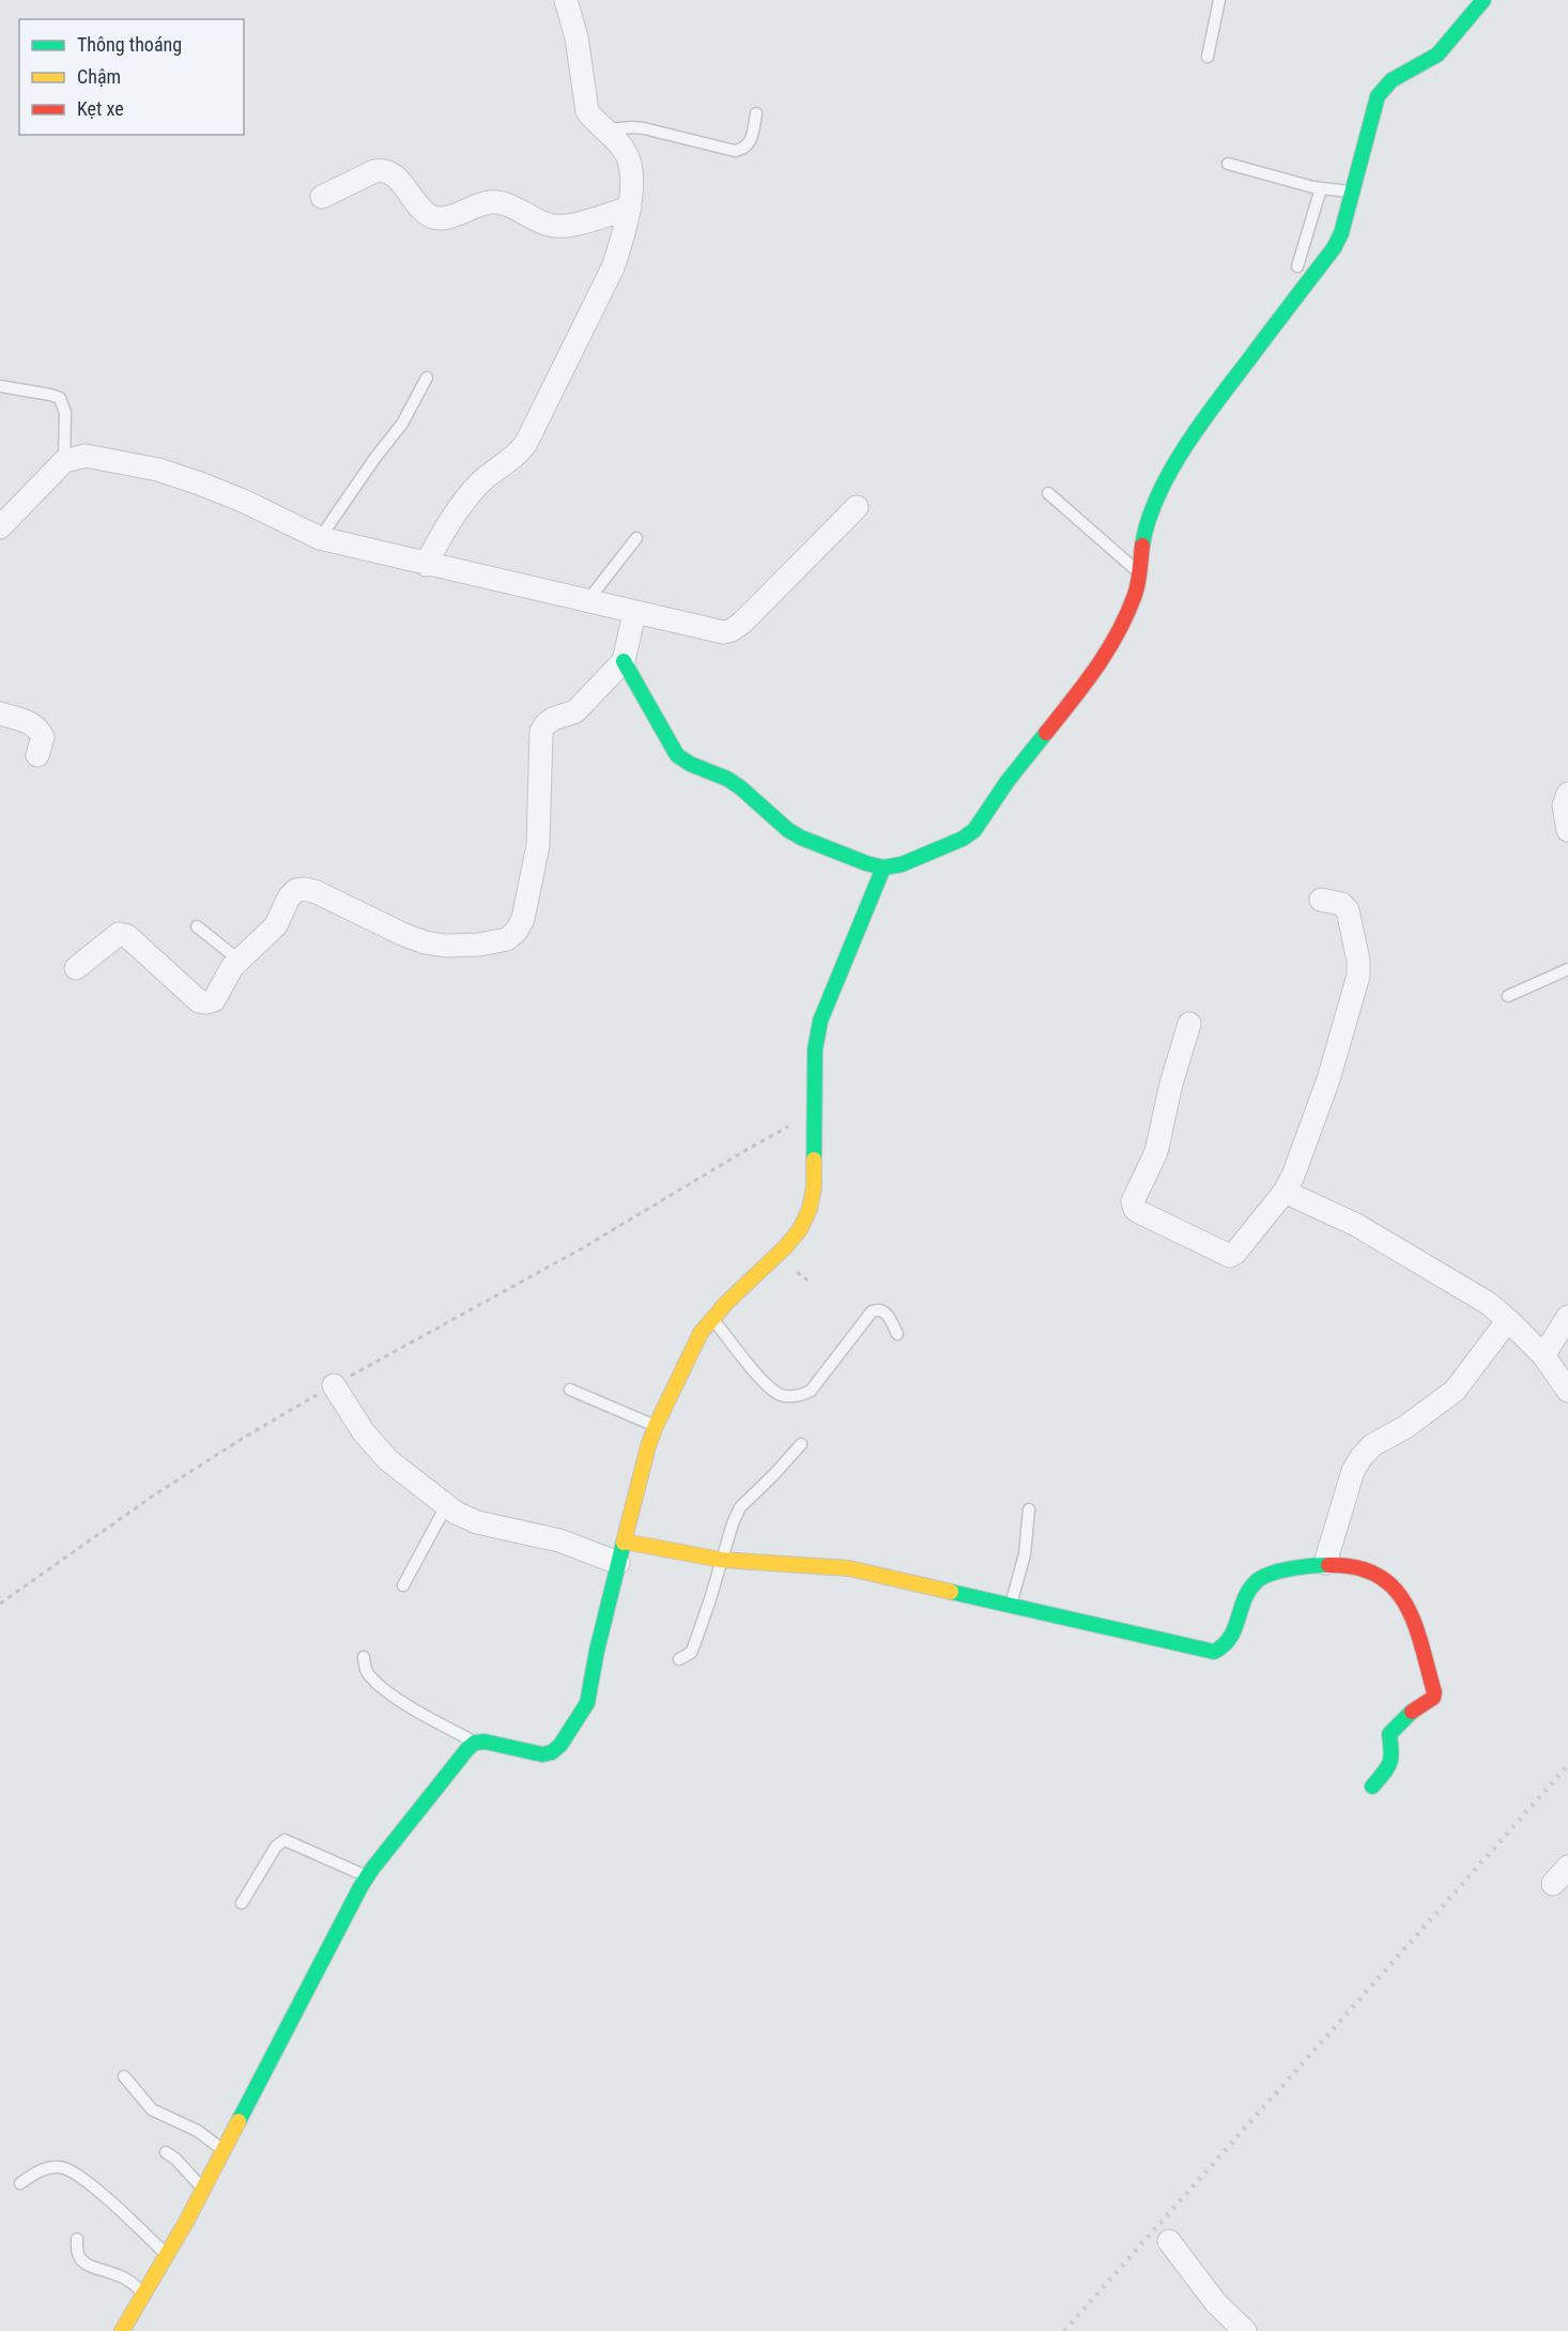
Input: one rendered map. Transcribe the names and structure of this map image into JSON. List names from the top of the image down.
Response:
{
  "legend": ["Thông thoáng", "Chậm", "Kẹt xe"]
}
